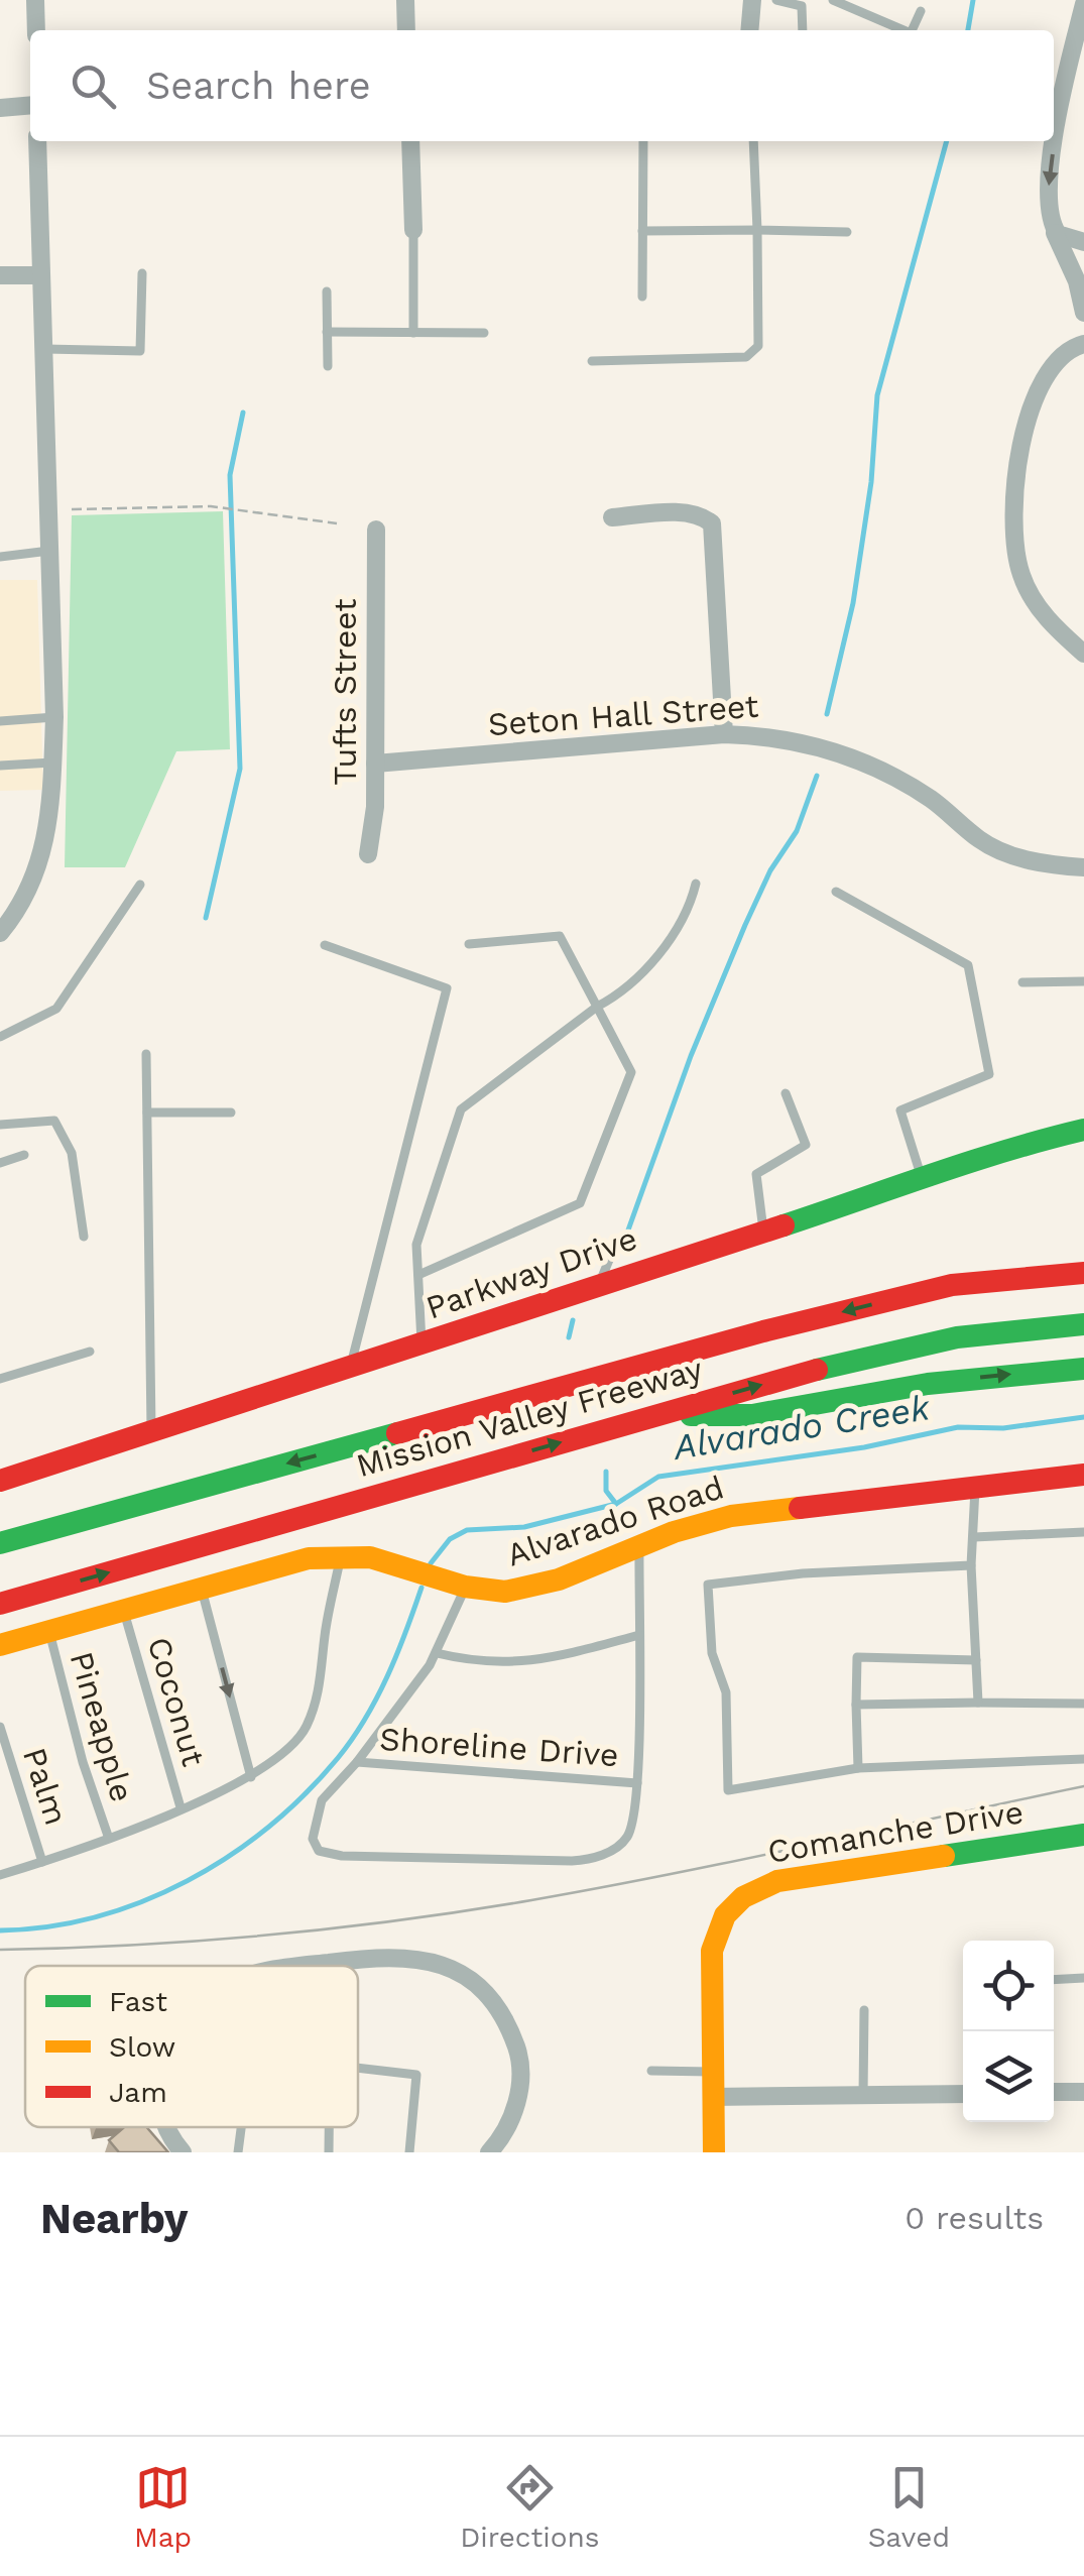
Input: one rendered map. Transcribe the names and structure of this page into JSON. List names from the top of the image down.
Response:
{
  "streets": {
    "main road": [
      "Parkway Drive",
      "Mission Valley Freeway",
      "Alvarado Road",
      "Comanche Drive"
    ],
    "street": ["Tufts Street", "Seton Hall Street"],
    "lane": [
      "Coconut",
      "Pineapple",
      "Shoreline Drive",
      "Palm"
    ]
  },
  "crossings": [
    ["Tufts Street", "Seton Hall Street"],
    ["Alvarado Road", "Coconut"],
    ["Alvarado Road", "Pineapple"]
  ],
  "water": ["Alvarado Creek"],
  "legend": ["Fast", "Slow", "Jam"],
  "page": {
    "search": "Search here",
    "heading": ["Nearby", "0 results"],
    "nav": ["Map", "Directions", "Saved"]
  }
}
